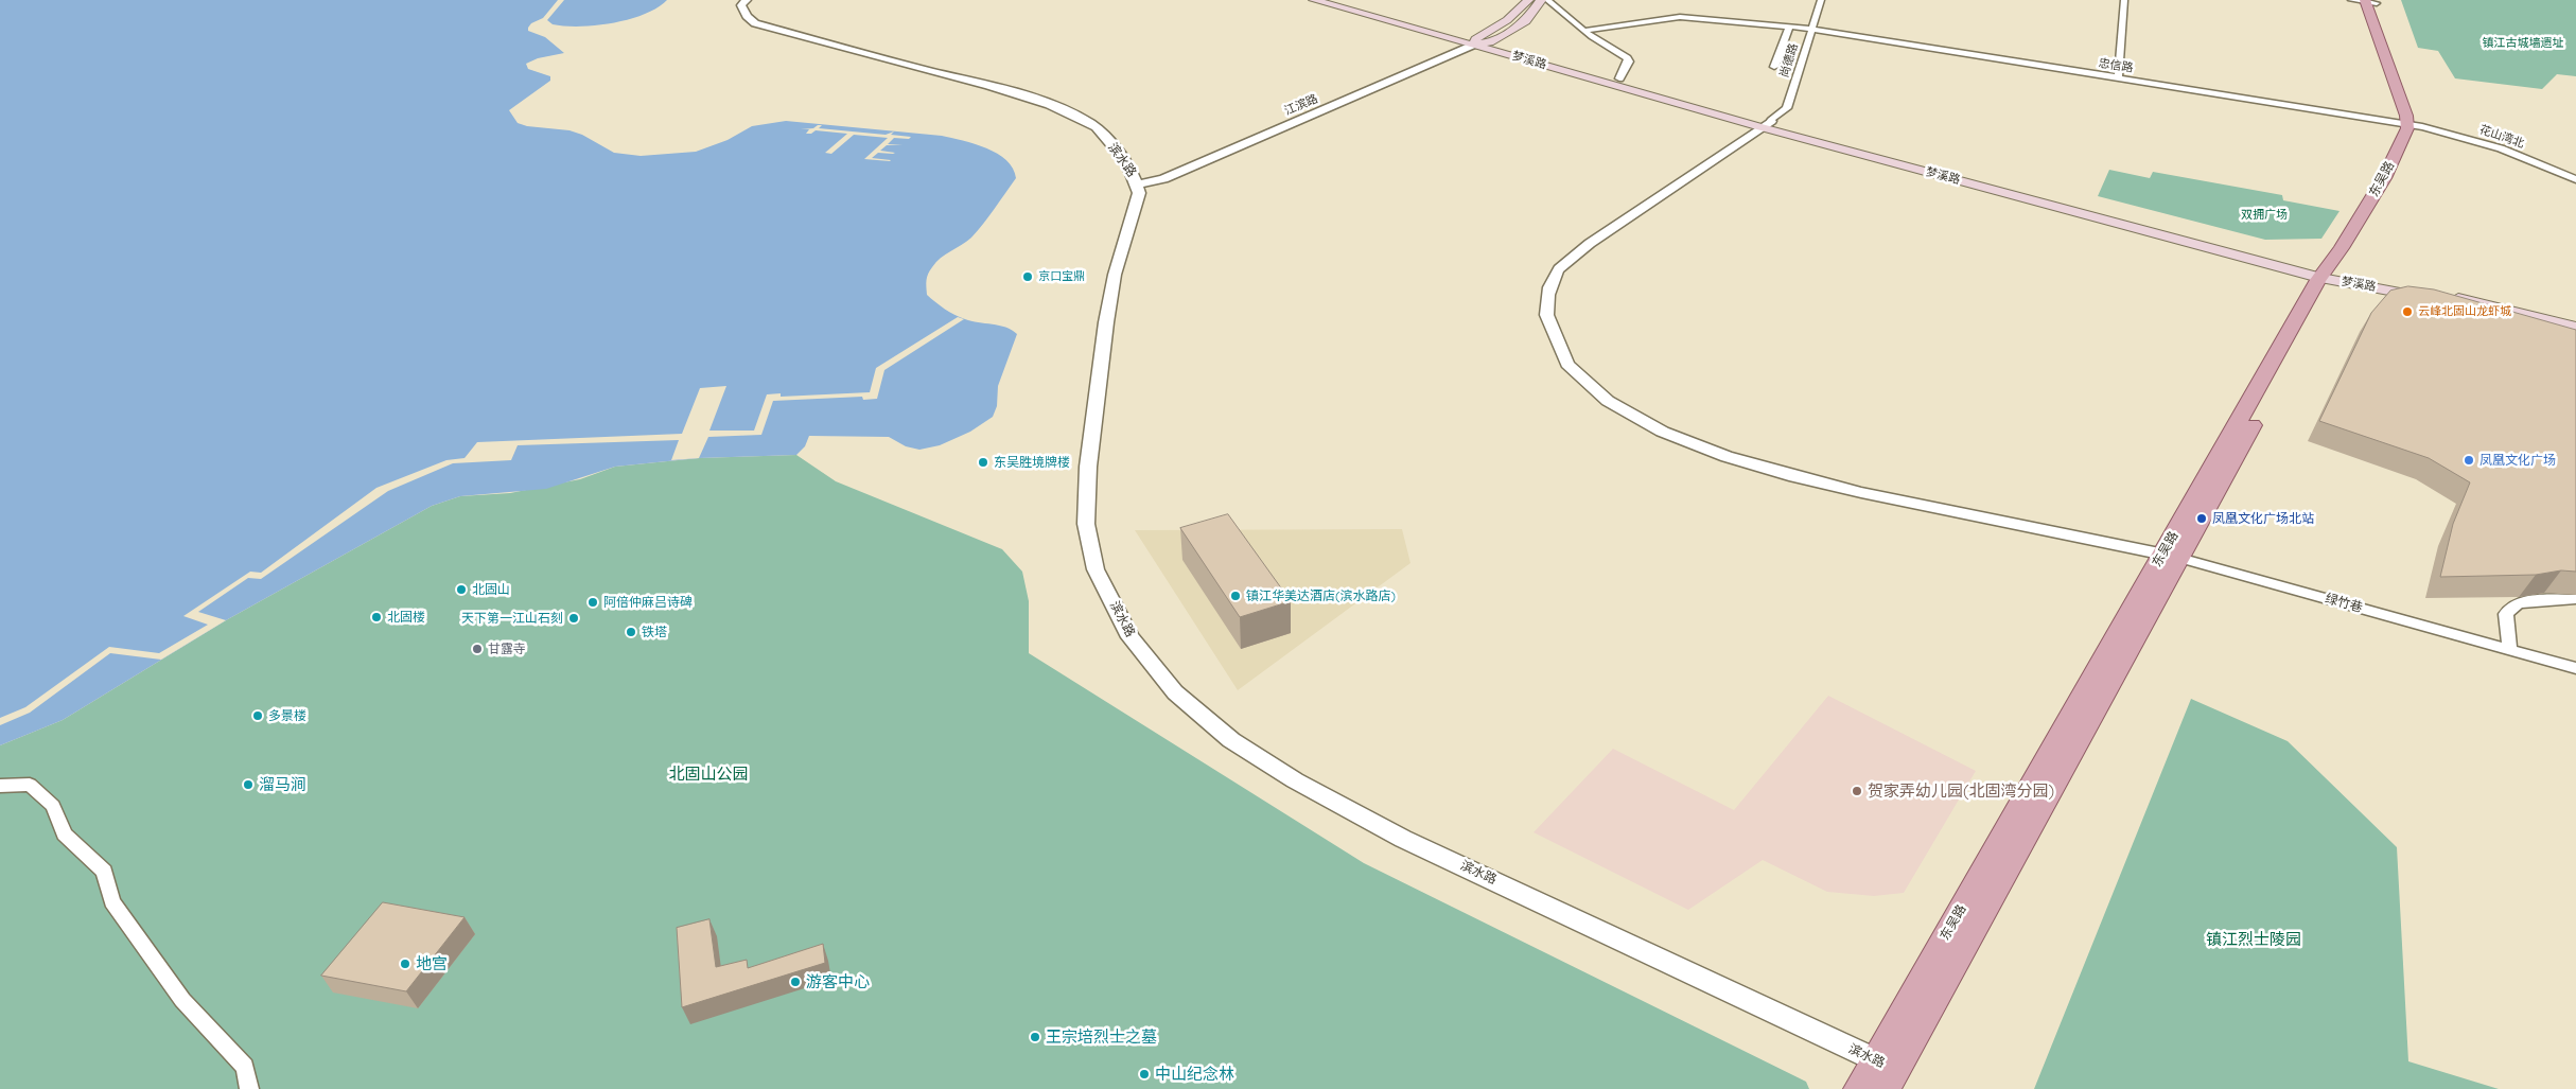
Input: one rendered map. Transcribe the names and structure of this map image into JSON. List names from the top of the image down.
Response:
{
  "streets": {
    "main road": ["梦溪路", "江滨路", "东吴路"],
    "street": [
      "尚德路",
      "忠信路",
      "花山湾北",
      "滨水路",
      "绿竹巷"
    ]
  },
  "crossings": [
    ["梦溪路", "尚德路"],
    ["梦溪路", "江滨路"],
    ["梦溪路", "东吴路"],
    ["尚德路", "忠信路"],
    ["忠信路", "花山湾北"],
    ["忠信路", "东吴路"],
    ["江滨路", "滨水路"],
    ["花山湾北", "东吴路"],
    ["滨水路", "东吴路"],
    ["东吴路", "绿竹巷"]
  ],
  "parks": [
    "镇江古城墙遗址",
    "双拥广场",
    "北固山公园",
    "镇江烈士陵园"
  ],
  "places": [
    "京口宝鼎",
    "云峰北固山龙虾城",
    "凤凰文化广场",
    "东吴胜境牌楼",
    "凤凰文化广场北站",
    "北固山",
    "镇江华美达酒店(滨水路店)",
    "阿倍仲麻吕诗碑",
    "北固楼",
    "天下第一江山石刻",
    "铁塔",
    "甘露寺",
    "多景楼",
    "溜马涧",
    "贺家弄幼儿园(北固湾分园)",
    "地宫",
    "游客中心",
    "王宗培烈士之墓",
    "中山纪念林"
  ]
}
